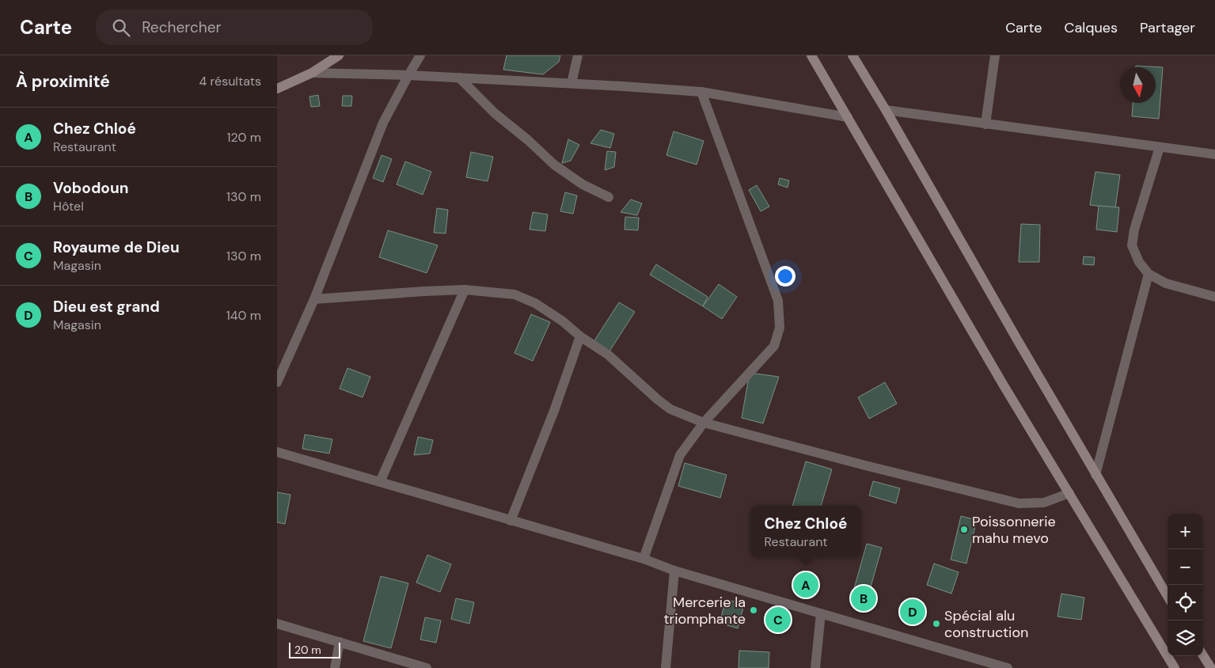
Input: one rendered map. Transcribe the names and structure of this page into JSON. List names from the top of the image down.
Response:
{
  "places": ["Poissonnerie mahu mevo", "Mercerie la triomphante", "Spécial alu construction"],
  "scale_bar": "20 m",
  "north": "bottom",
  "page": {
    "header": "Carte",
    "search": "Rechercher",
    "nav": ["Carte", "Calques", "Partager"],
    "heading": ["À proximité", "4 résultats"],
    "list": [
      {
        "mark": "A",
        "name": "Chez Chloé",
        "note": "Restaurant",
        "value": "120 m"
      },
      {
        "mark": "B",
        "name": "Vobodoun",
        "note": "Hôtel",
        "value": "130 m"
      },
      {
        "mark": "C",
        "name": "Royaume de Dieu",
        "note": "Magasin",
        "value": "130 m"
      },
      {
        "mark": "D",
        "name": "Dieu est grand",
        "note": "Magasin",
        "value": "140 m"
      }
    ],
    "popup": ["Chez Chloé", "Restaurant"],
    "map_buttons": ["+", "−"],
    "pins": [
      "A",
      "B",
      "D",
      "C"
    ],
    "scale": "20 m"
  }
}
